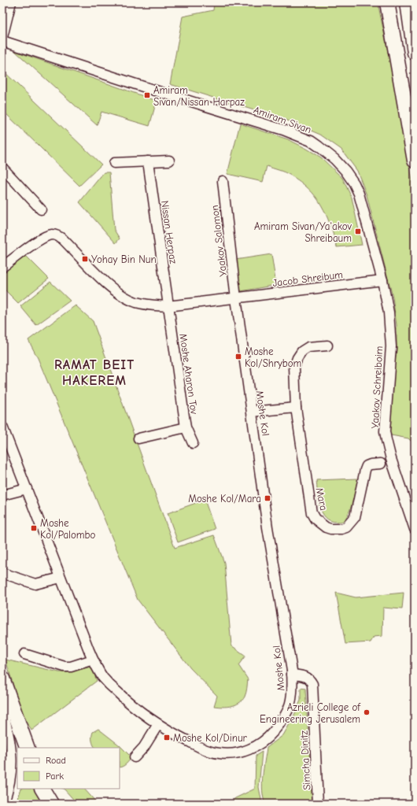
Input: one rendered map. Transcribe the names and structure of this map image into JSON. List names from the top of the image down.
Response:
{
  "streets": {
    "street": [
      "Amiram Sivan",
      "Nissan Herpaz",
      "Yaakov Salomon",
      "Jacob Shreibum",
      "Moshe Aharon Tov",
      "Yaakov Schreiboim",
      "Moshe Kol",
      "Mara",
      "Simcha Dinitz"
    ]
  },
  "crossings": [
    ["Amiram Sivan", "Jacob Shreibum"],
    ["Amiram Sivan", "Yaakov Schreiboim"],
    ["Nissan Herpaz", "Jacob Shreibum"],
    ["Nissan Herpaz", "Moshe Aharon Tov"],
    ["Yaakov Salomon", "Jacob Shreibum"],
    ["Yaakov Salomon", "Moshe Kol"],
    ["Jacob Shreibum", "Moshe Aharon Tov"],
    ["Jacob Shreibum", "Yaakov Schreiboim"],
    ["Jacob Shreibum", "Moshe Kol"],
    ["Moshe Kol", "Simcha Dinitz"]
  ],
  "districts": ["RAMAT BEIT HAKEREM"],
  "places": {
    "transit": [
      "Amiram Sivan/Nissan Harpaz",
      "Amiram Sivan/Ya'akov Shreibaum",
      "Yohay Bin Nun",
      "Moshe Kol/Shrybom",
      "Moshe Kol/Mara",
      "Moshe Kol/Palombo",
      "Moshe Kol/Dinur"
    ],
    "other": ["Azrieli College of Engineering Jerusalem"]
  },
  "legend": ["Road", "Park"]
}
